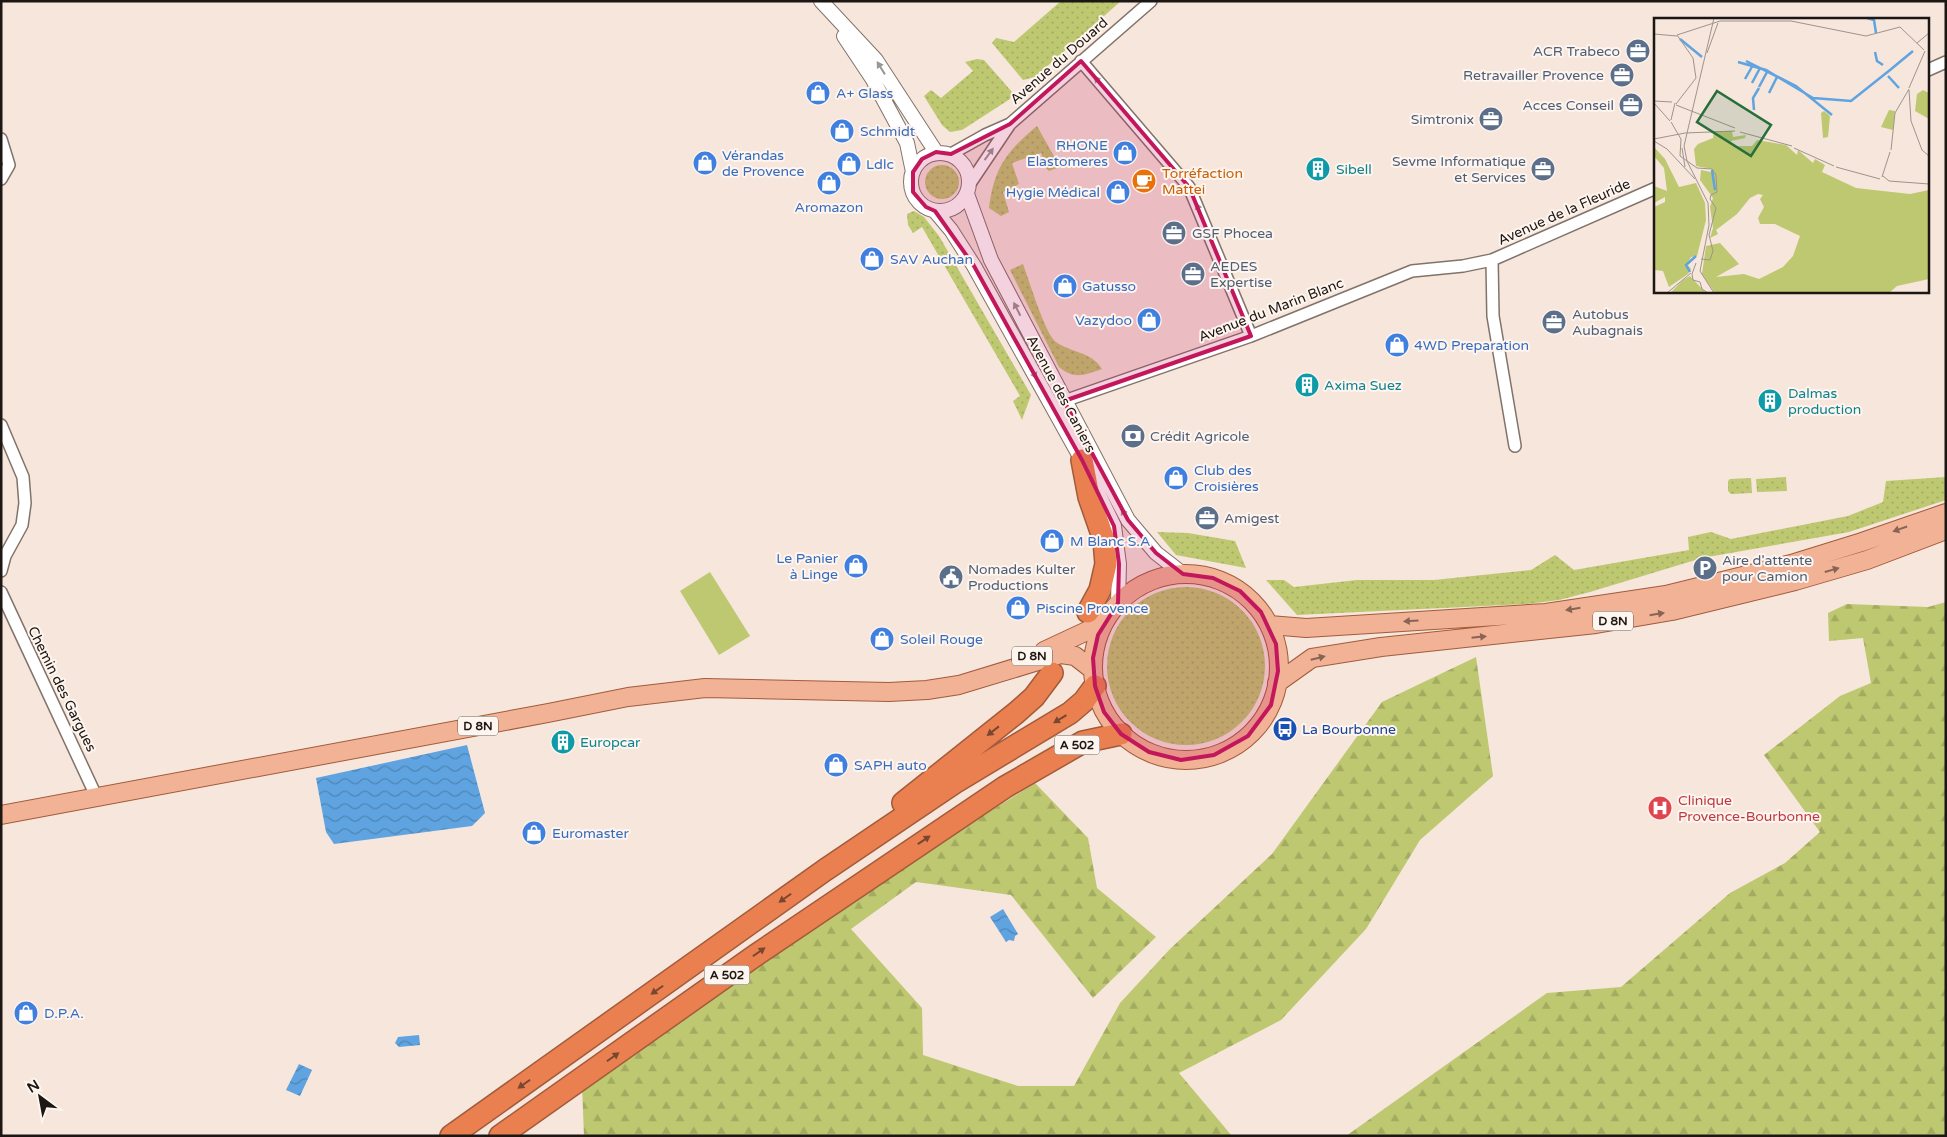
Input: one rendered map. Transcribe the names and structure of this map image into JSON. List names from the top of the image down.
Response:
{
  "streets": {
    "highway": ["A 502"],
    "main road": ["D 8N"],
    "street": [
      "Avenue du Douard",
      "Avenue de la Fleuride",
      "Avenue du Marin Blanc",
      "Avenue des Caniers",
      "Chemin des Gargues"
    ]
  },
  "crossings": [
    ["Avenue du Douard", "Avenue des Caniers"],
    ["Avenue de la Fleuride", "Avenue du Marin Blanc"],
    ["Avenue du Marin Blanc", "Avenue des Caniers"],
    ["D 8N", "Chemin des Gargues"],
    ["D 8N", "A 502"]
  ],
  "places": {
    "office": [
      "ACR Trabeco",
      "Retravailler Provence",
      "Acces Conseil",
      "Simtronix",
      "Sevme Informatique et Services",
      "GSF Phocea",
      "AEDES Expertise",
      "Autobus Aubagnais",
      "Amigest"
    ],
    "shop": [
      "A+ Glass",
      "Schmidt",
      "RHONE Elastomeres",
      "Vérandas de Provence",
      "Ldlc",
      "Aromazon",
      "Hygie Médical",
      "SAV Auchan",
      "Gatusso",
      "Vazydoo",
      "4WD Preparation",
      "Club des Croisières",
      "M Blanc S.A",
      "Le Panier à Linge",
      "Piscine Provence",
      "Soleil Rouge",
      "SAPH auto",
      "Euromaster",
      "D.P.A."
    ],
    "building": [
      "Sibell",
      "Axima Suez",
      "Dalmas production",
      "Europcar"
    ],
    "cafe": ["Torréfaction Mattei"],
    "bank": ["Crédit Agricole"],
    "parking": ["Aire d'attente pour Camion"],
    "public building": ["Nomades Kulter Productions"],
    "bus stop": ["La Bourbonne"],
    "hospital": ["Clinique Provence-Bourbonne"]
  },
  "north": "top left"
}
